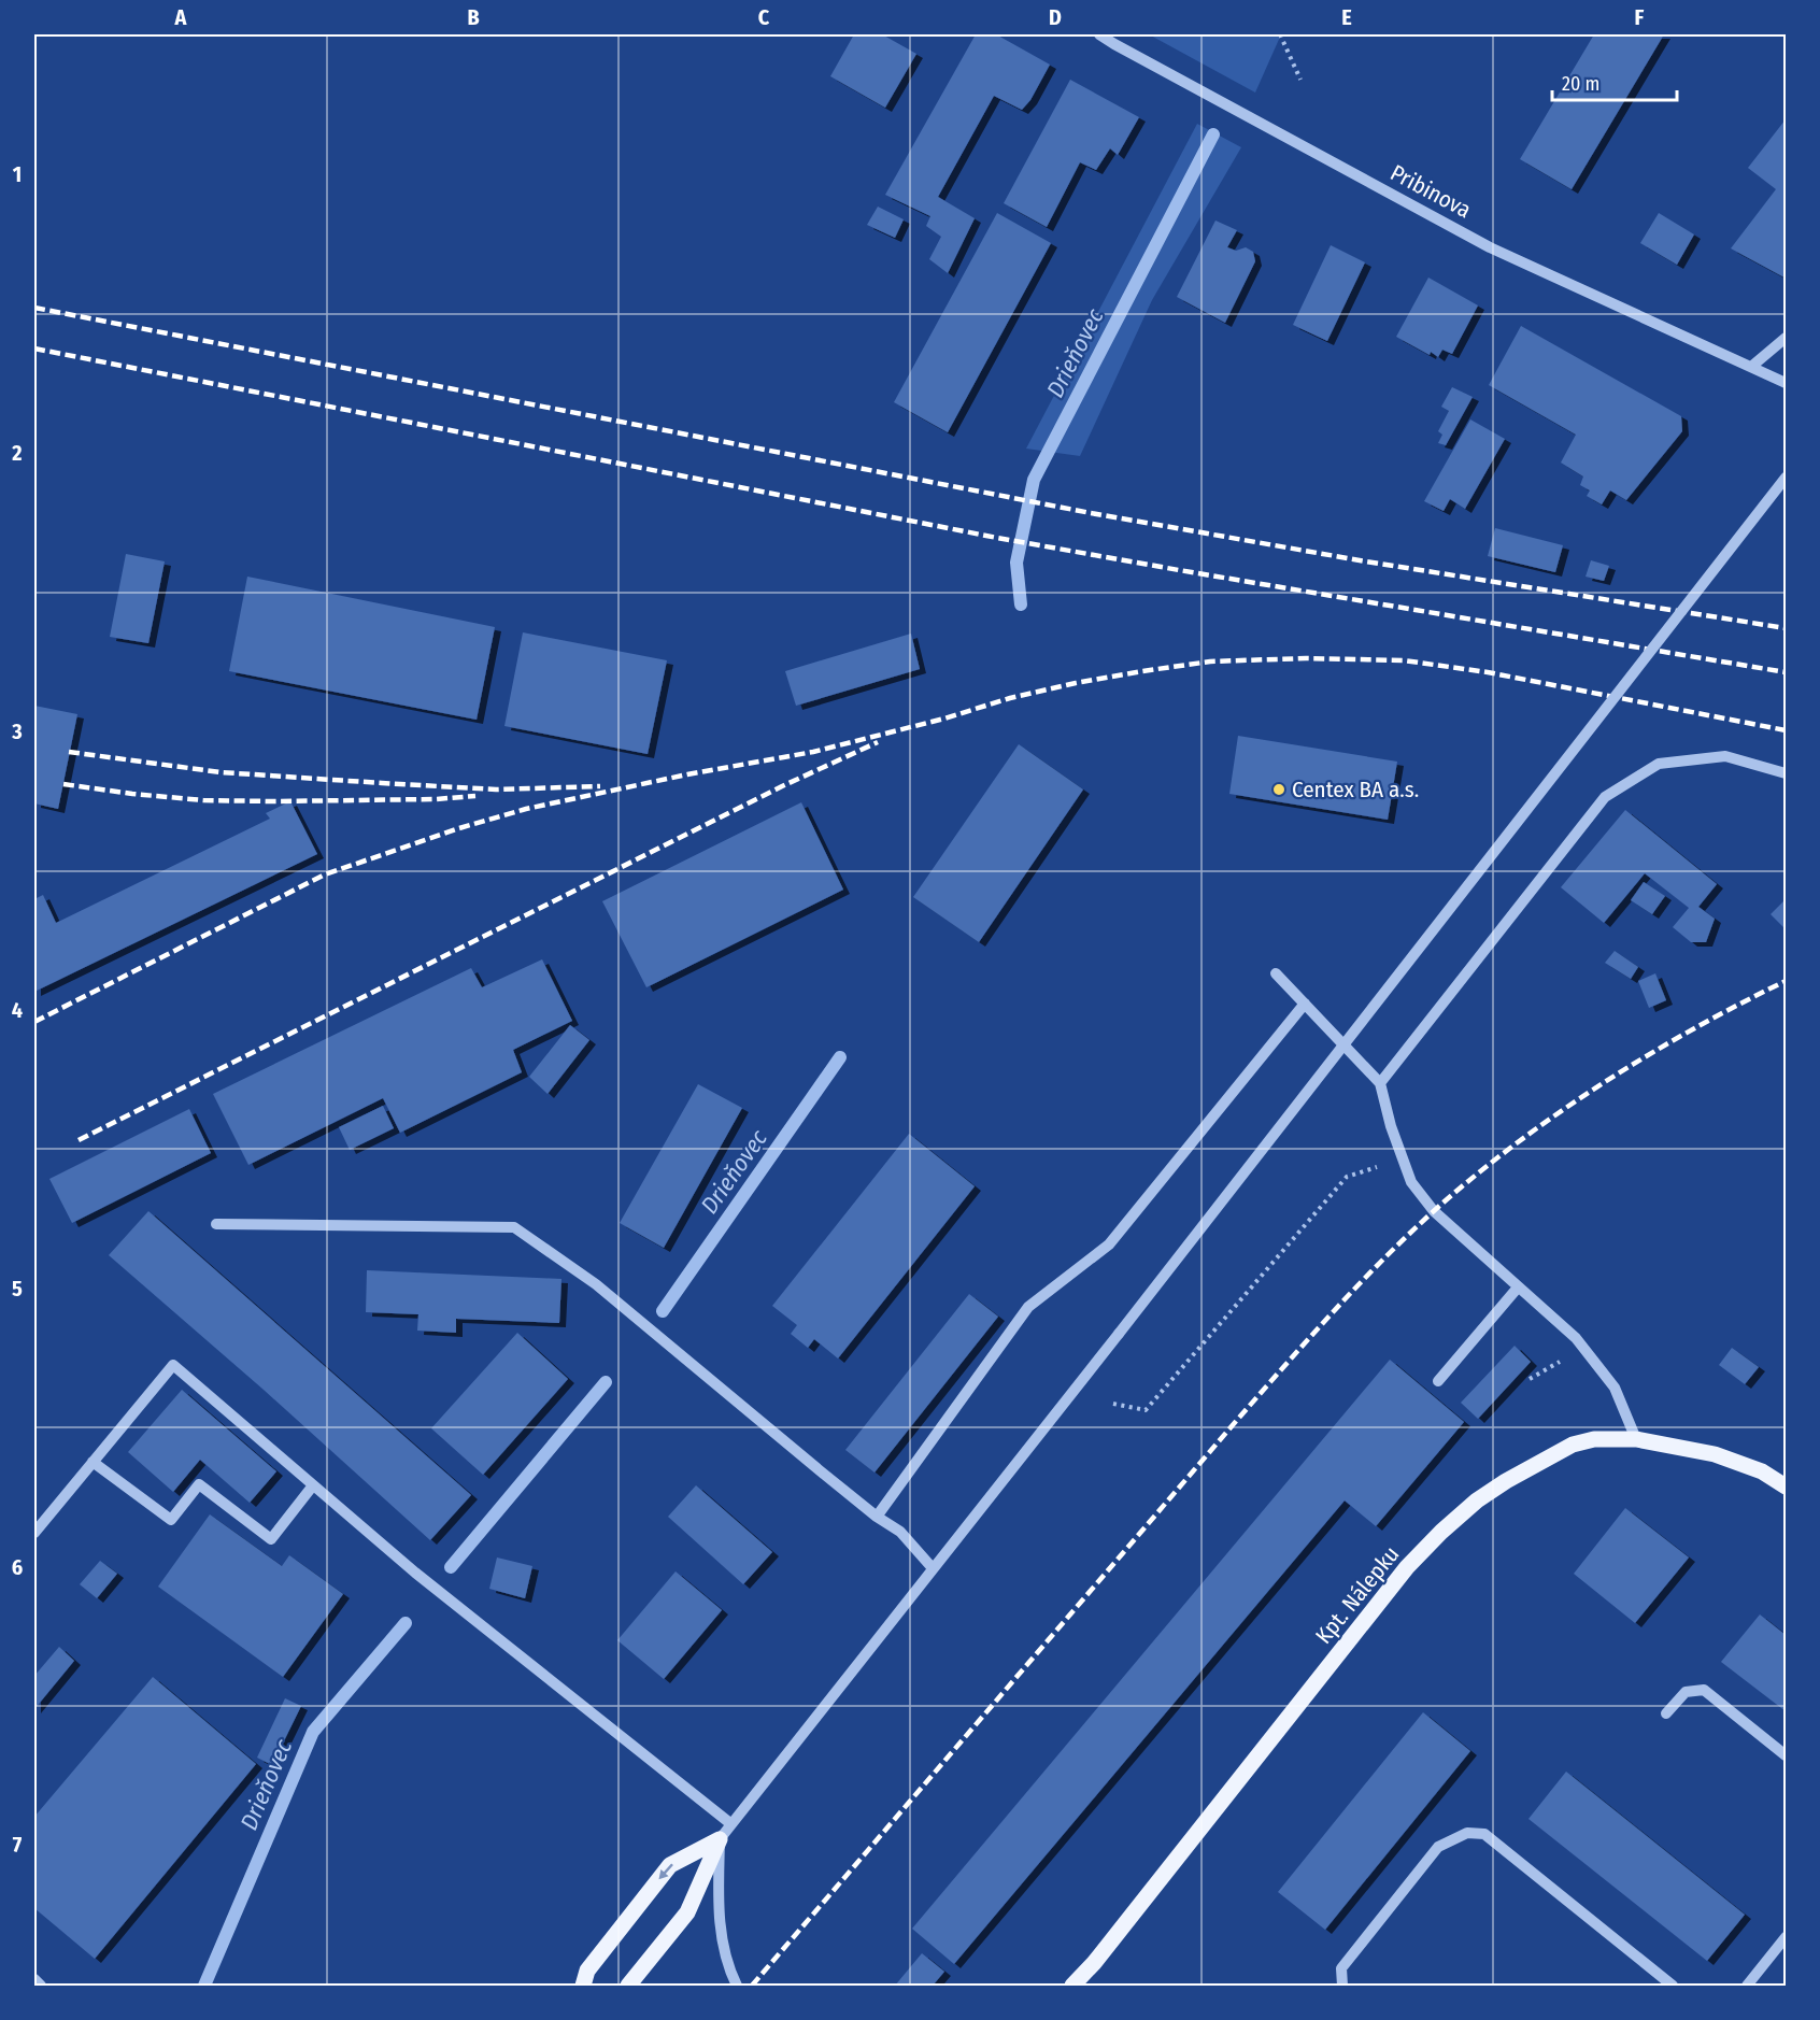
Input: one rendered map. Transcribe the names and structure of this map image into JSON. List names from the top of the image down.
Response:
{
  "streets": {
    "main road": ["Kpt. Nálepku"],
    "street": ["Pribinova"]
  },
  "water": ["Drieňovec"],
  "places": ["Centex BA a.s."],
  "scale_bar": "20 m",
  "grid": {
    "columns": [
      "A",
      "B",
      "C",
      "D",
      "E",
      "F"
    ],
    "rows": [
      "1",
      "2",
      "3",
      "4",
      "5",
      "6",
      "7"
    ]
  }
}
